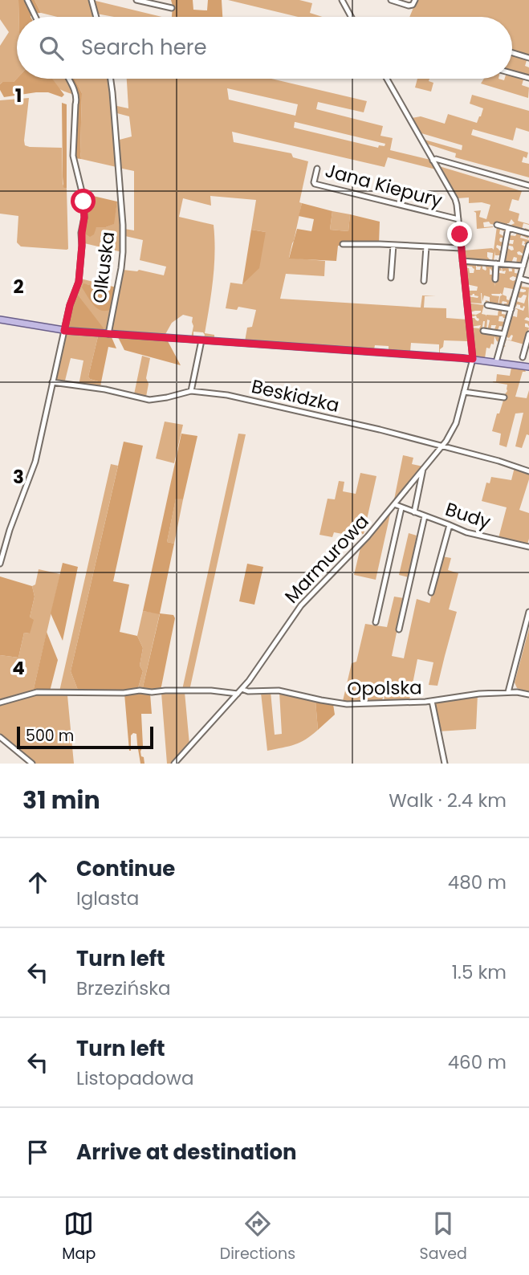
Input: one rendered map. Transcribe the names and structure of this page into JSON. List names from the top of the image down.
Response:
{
  "streets": {
    "street": [
      "Jana Kiepury",
      "Olkuska",
      "Beskidzka",
      "Budy",
      "Marmurowa",
      "Opolska"
    ]
  },
  "crossings": [
    ["Beskidzka", "Marmurowa"],
    ["Budy", "Marmurowa"],
    ["Marmurowa", "Opolska"]
  ],
  "scale_bar": "500 m",
  "page": {
    "search": "Search here",
    "scale": "500 m",
    "heading": ["31 min", "Walk · 2.4 km"],
    "list": [
      ["Continue", "Iglasta", "480 m"],
      ["Turn left", "Brzezińska", "1.5 km"],
      ["Turn left", "Listopadowa", "460 m"],
      "Arrive at destination"
    ],
    "nav": ["Map", "Directions", "Saved"]
  },
  "grid": {
    "rows": [
      "1",
      "2",
      "3",
      "4"
    ]
  }
}
